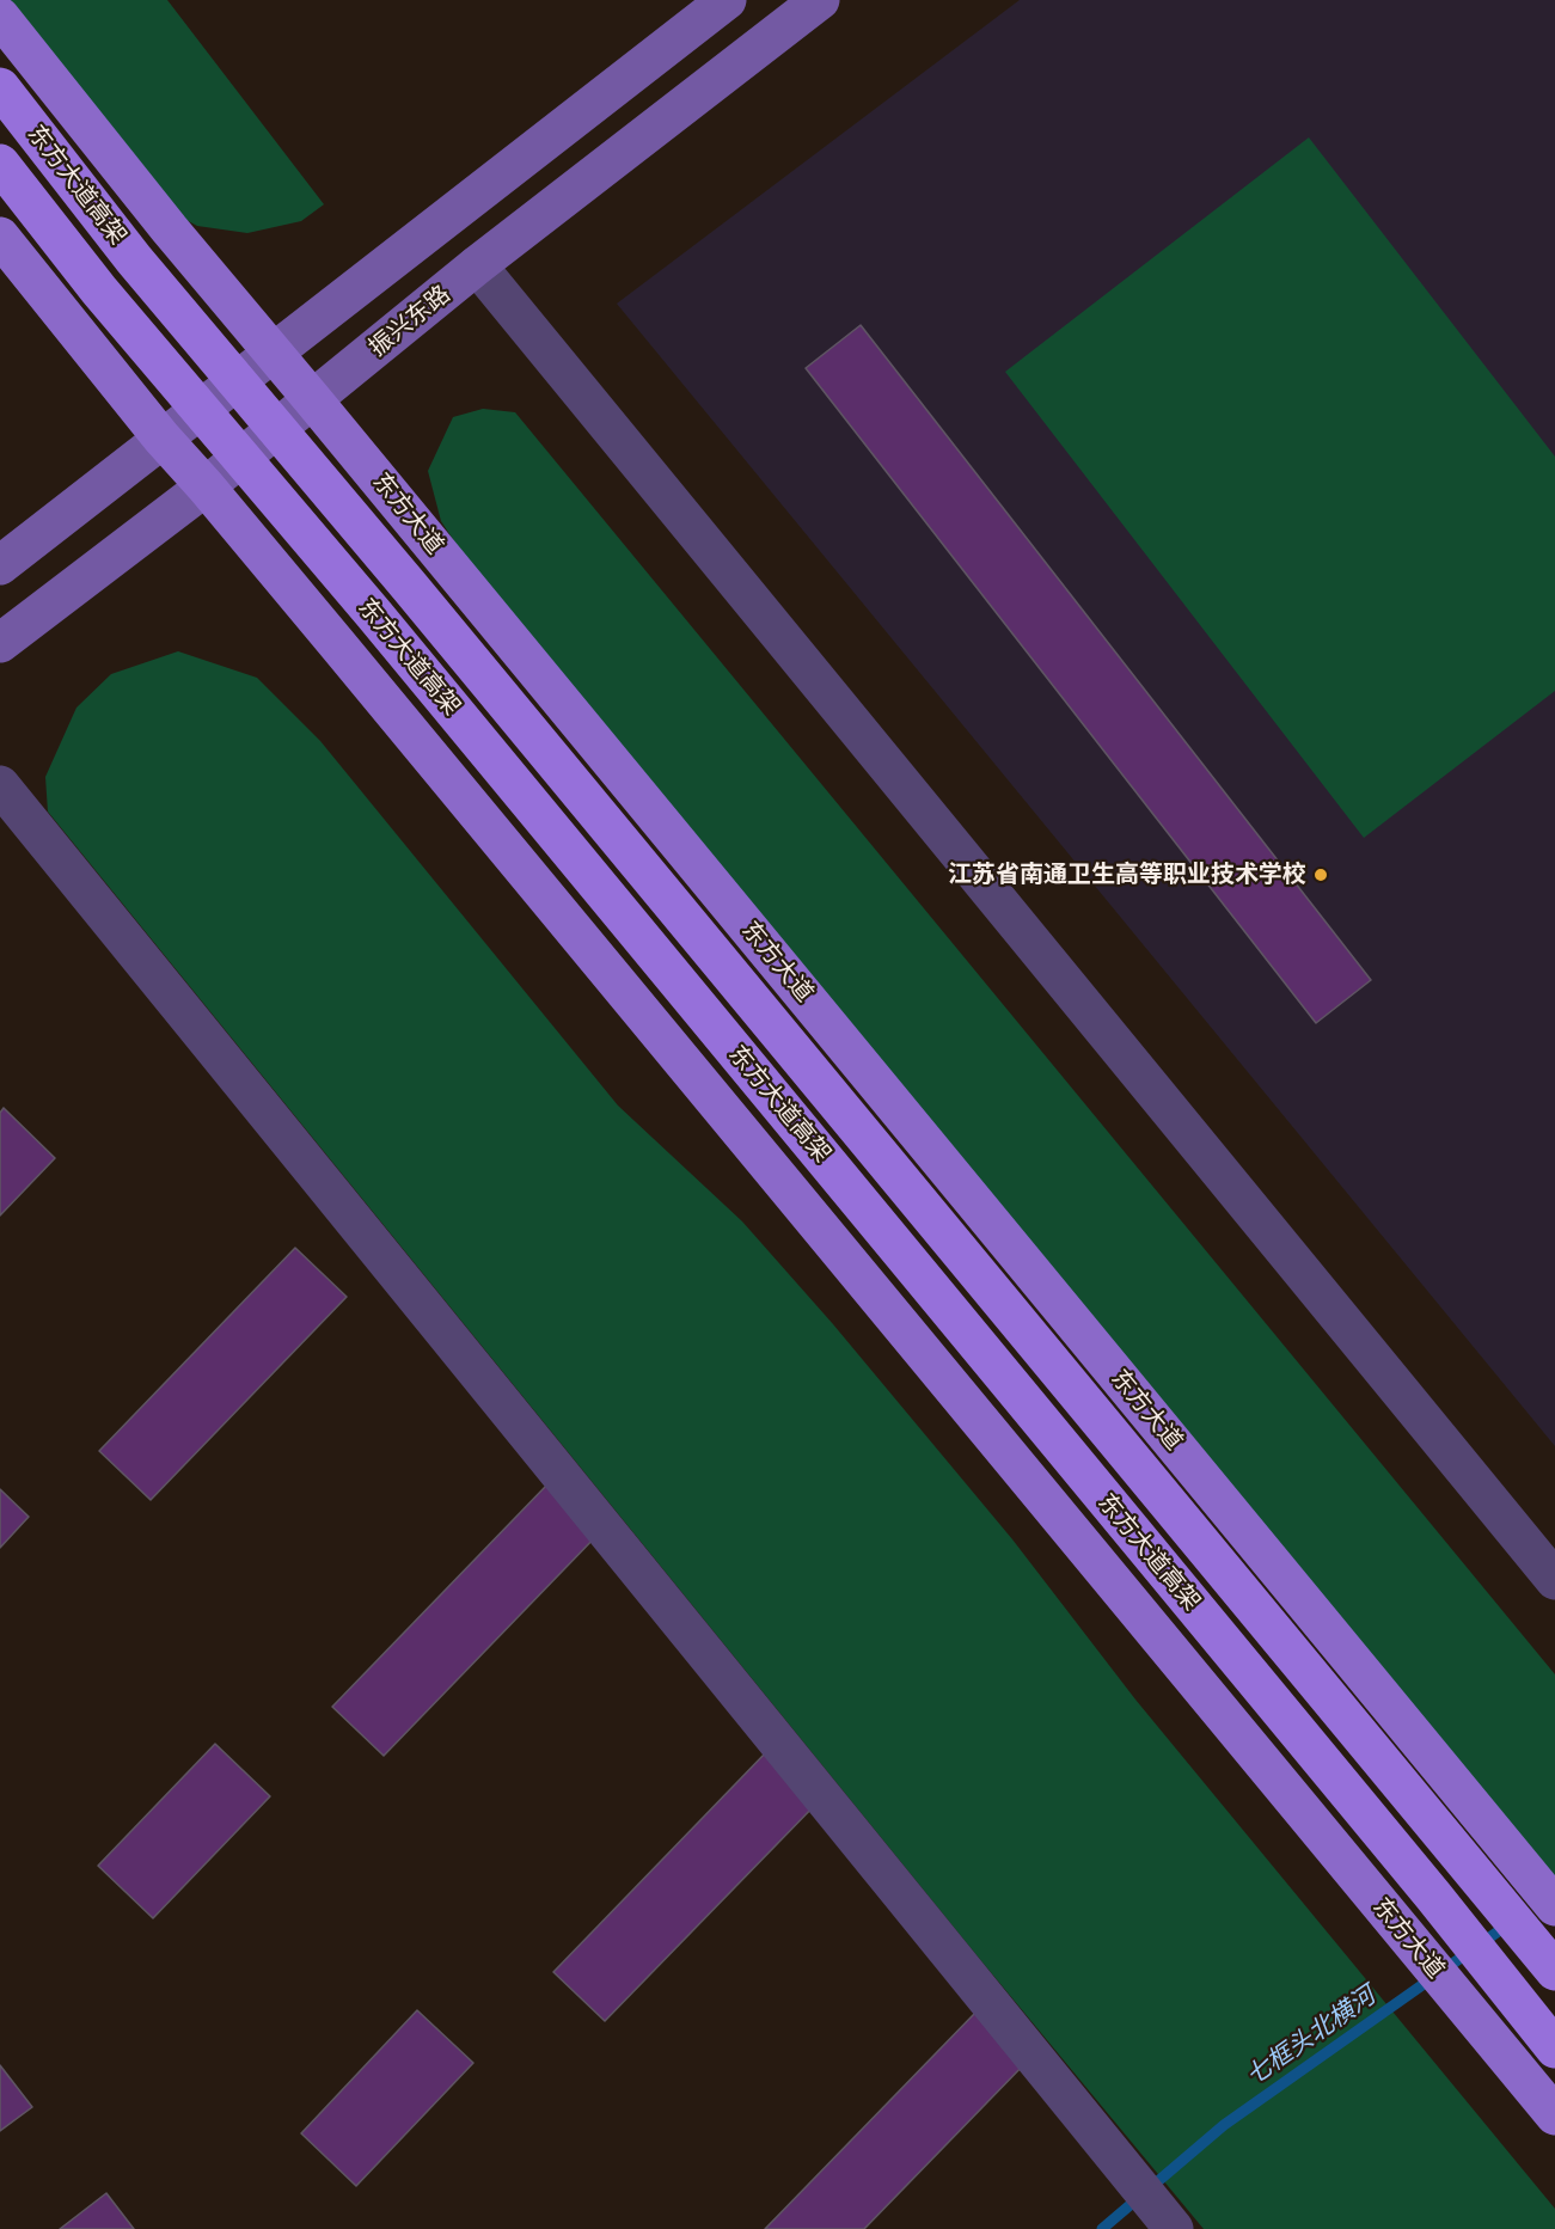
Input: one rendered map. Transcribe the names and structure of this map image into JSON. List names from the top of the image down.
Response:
{
  "streets": {
    "highway": ["东方大道高架"],
    "main road": ["振兴东路", "东方大道"]
  },
  "crossings": [
    ["振兴东路", "东方大道"]
  ],
  "water": ["七框头北横河"],
  "places": ["江苏省南通卫生高等职业技术学校"]
}
